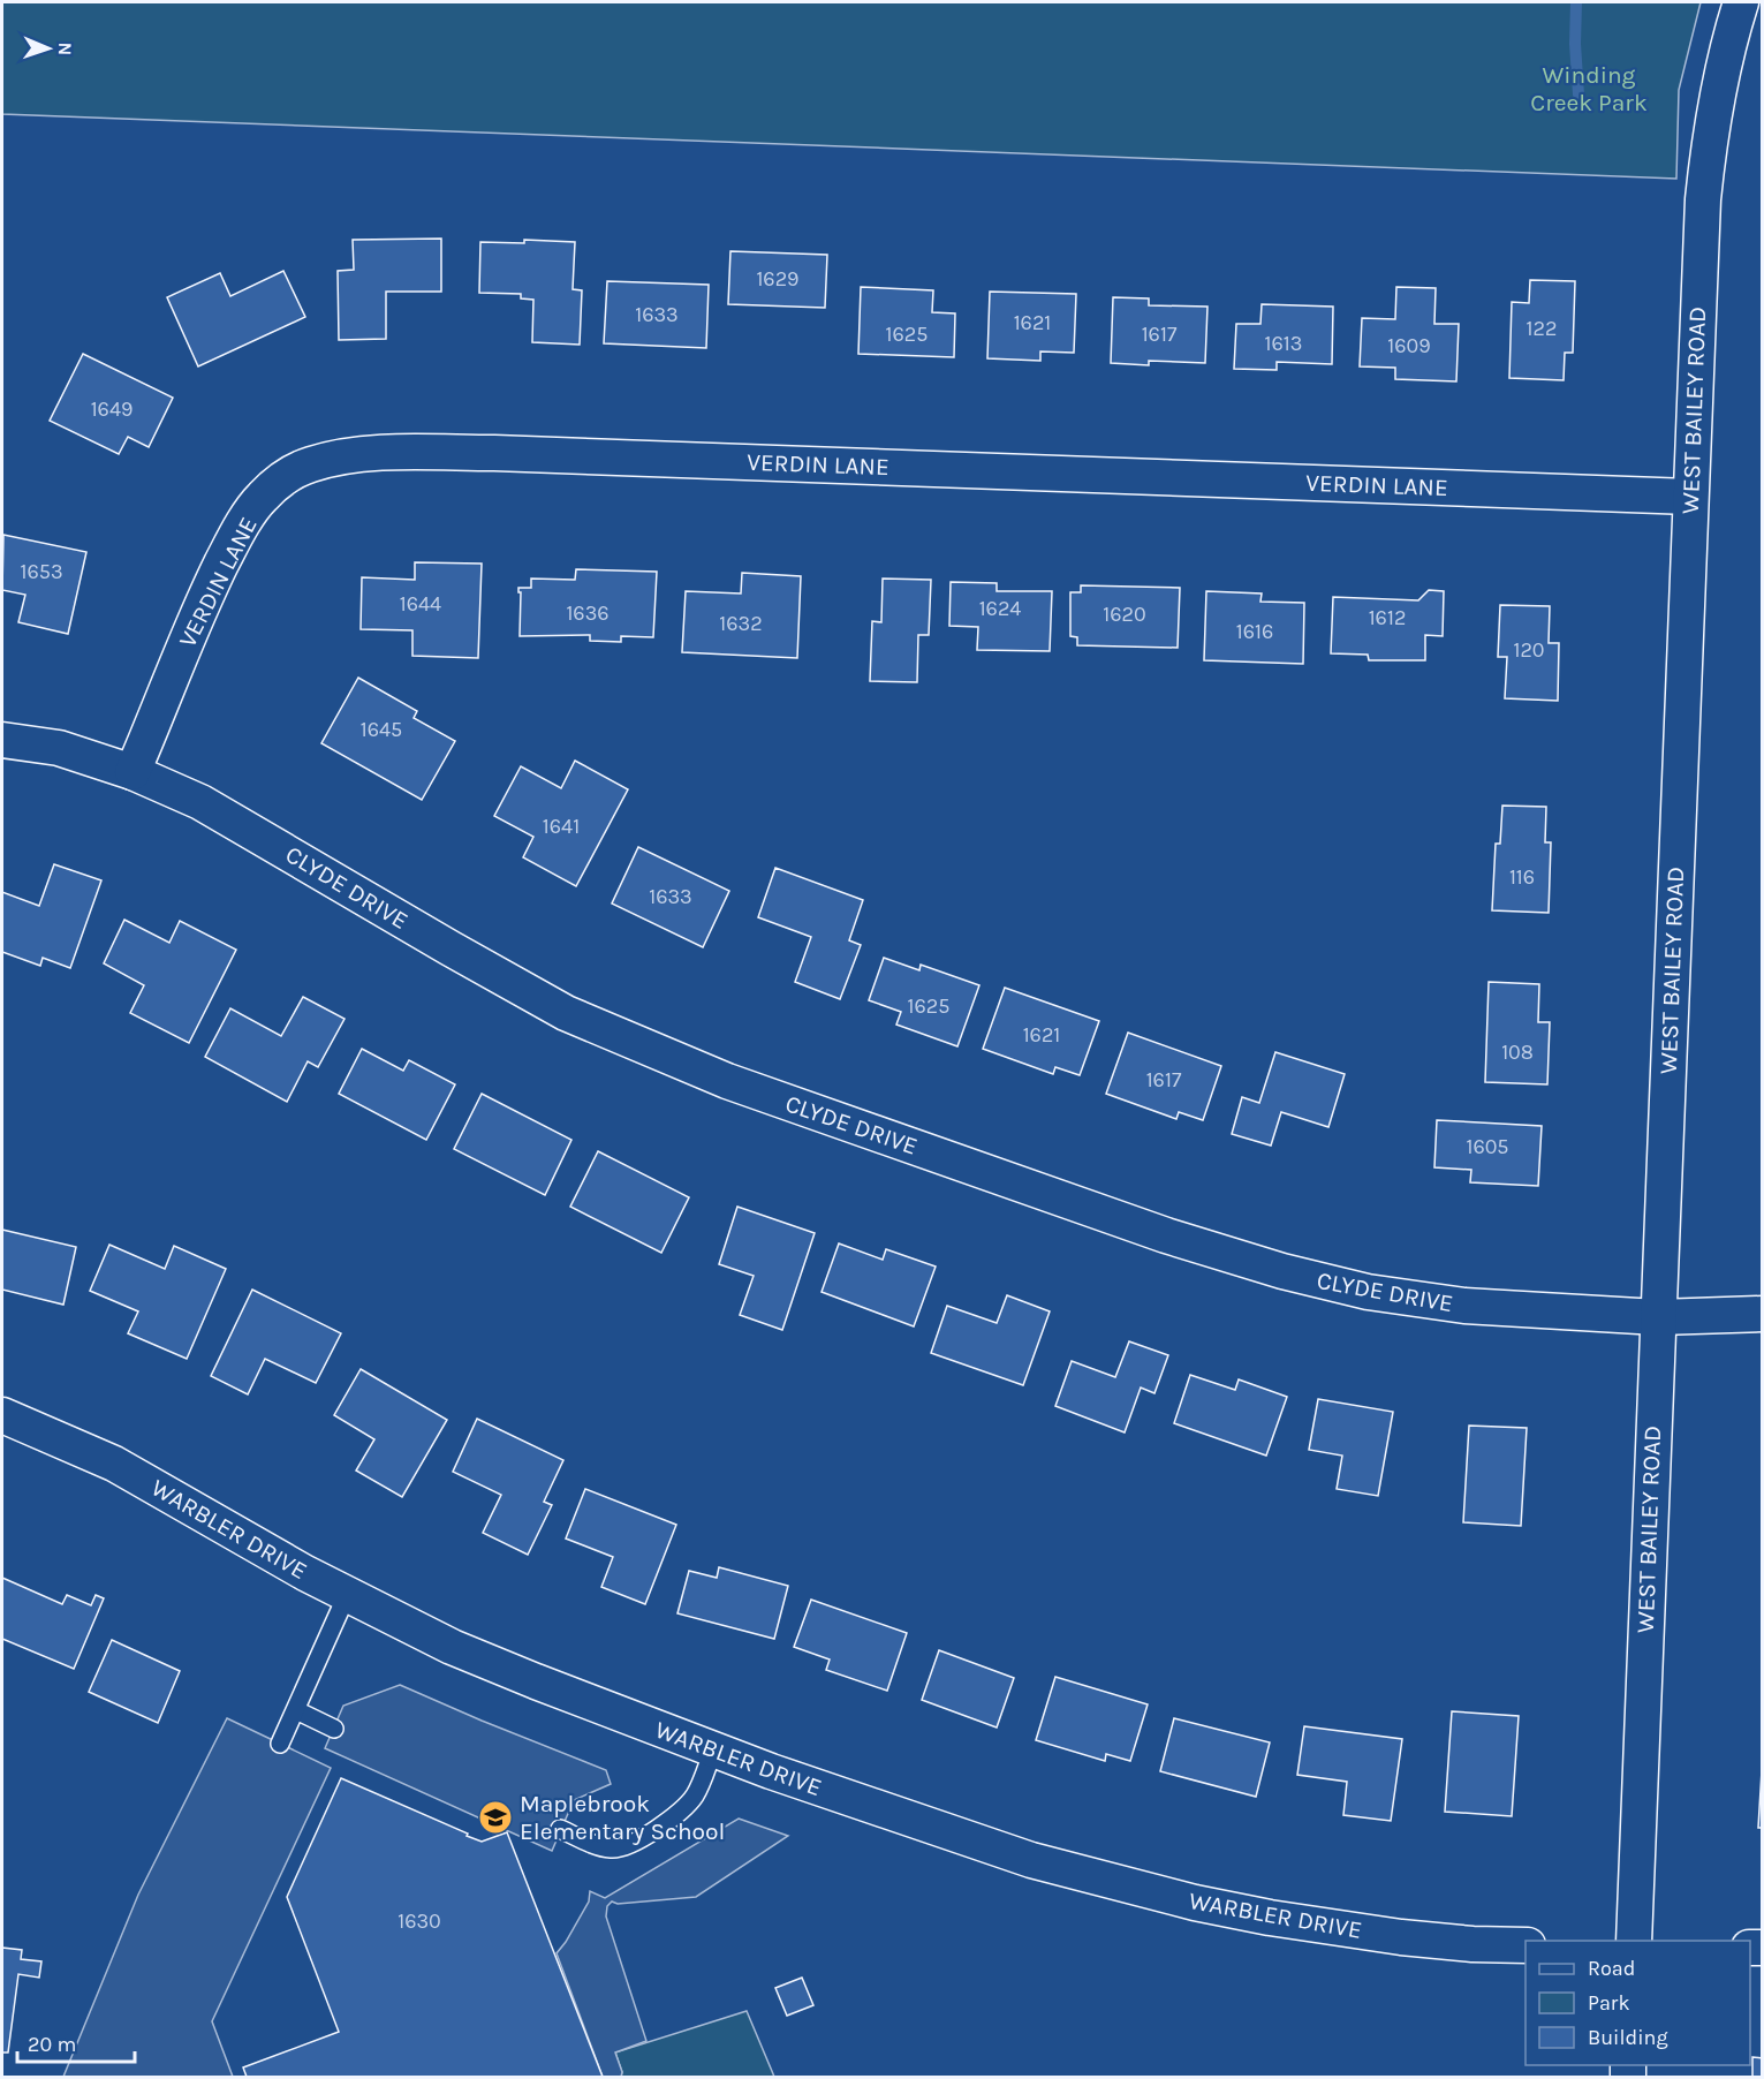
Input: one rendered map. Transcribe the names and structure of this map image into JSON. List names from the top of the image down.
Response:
{
  "streets": {
    "street": [
      "WEST BAILEY ROAD",
      "VERDIN LANE",
      "CLYDE DRIVE",
      "WARBLER DRIVE"
    ]
  },
  "crossings": [
    ["WEST BAILEY ROAD", "VERDIN LANE"],
    ["WEST BAILEY ROAD", "CLYDE DRIVE"],
    ["VERDIN LANE", "CLYDE DRIVE"]
  ],
  "parks": ["Winding Creek Park"],
  "places": {
    "school or university": ["Maplebrook Elementary School"]
  },
  "house_numbers": [
    "1629",
    "1633",
    "1621",
    "122",
    "1625",
    "1617",
    "1613",
    "1609",
    "1649",
    "1653",
    "1644",
    "1624",
    "1636",
    "1620",
    "1612",
    "1632",
    "1616",
    "120",
    "1645",
    "1641",
    "116",
    "1633",
    "1625",
    "1621",
    "108",
    "1617",
    "1605",
    "1630"
  ],
  "legend": ["Road", "Park", "Building"],
  "scale_bar": "20 m",
  "north": "right"
}
